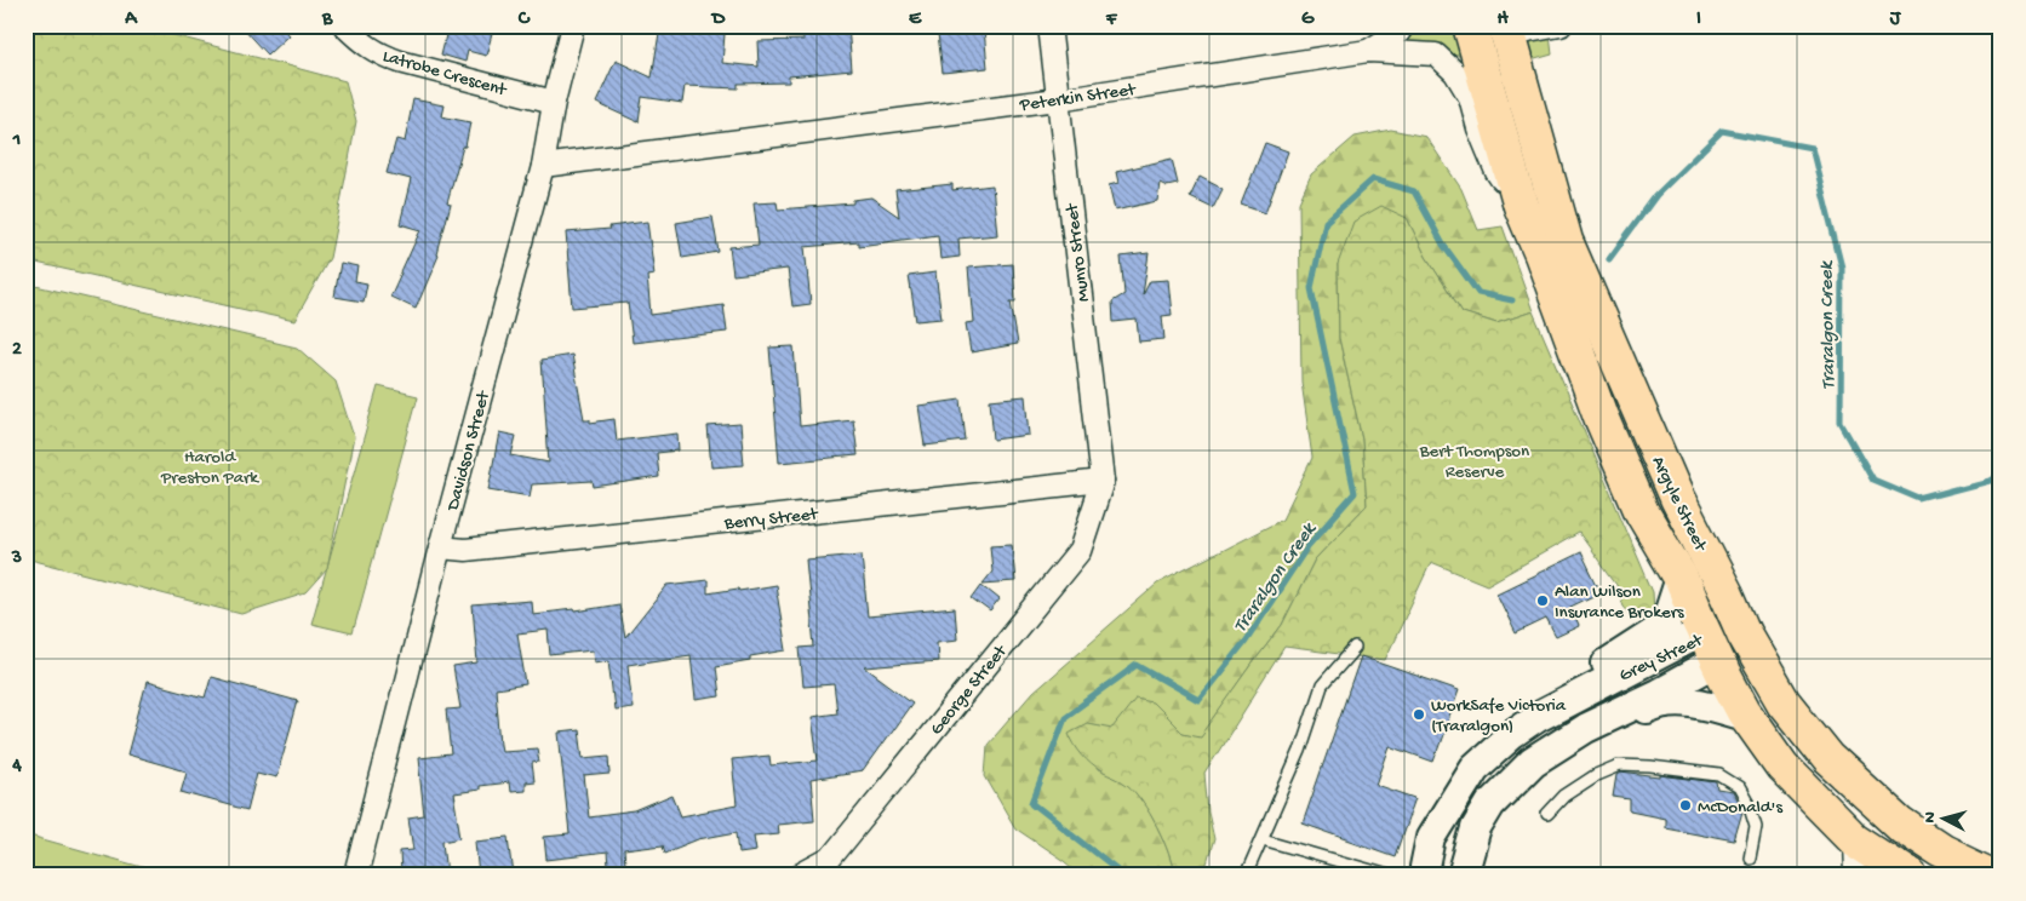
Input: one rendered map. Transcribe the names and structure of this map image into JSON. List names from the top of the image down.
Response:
{
  "streets": {
    "highway": ["Argyle Street", "Grey Street"],
    "street": [
      "Latrobe Crescent",
      "Peterkin Street",
      "Munro Street",
      "Davidson Street",
      "Berry Street",
      "George Street"
    ]
  },
  "crossings": [
    ["Latrobe Crescent", "Davidson Street"],
    ["Peterkin Street", "Munro Street"],
    ["Peterkin Street", "Davidson Street"],
    ["Peterkin Street", "Argyle Street"],
    ["Munro Street", "Berry Street"],
    ["Munro Street", "George Street"],
    ["Davidson Street", "Berry Street"],
    ["Argyle Street", "Grey Street"],
    ["Berry Street", "George Street"]
  ],
  "water": ["Traralgon Creek"],
  "parks": ["Bert Thompson Reserve", "Harold Preston Park"],
  "places": ["Alan Wilson Insurance Brokers", "WorkSafe Victoria (Traralgon)", "McDonald's"],
  "north": "left",
  "grid": {
    "columns": [
      "A",
      "B",
      "C",
      "D",
      "E",
      "F",
      "G",
      "H",
      "I",
      "J"
    ],
    "rows": [
      "1",
      "2",
      "3",
      "4"
    ]
  }
}
